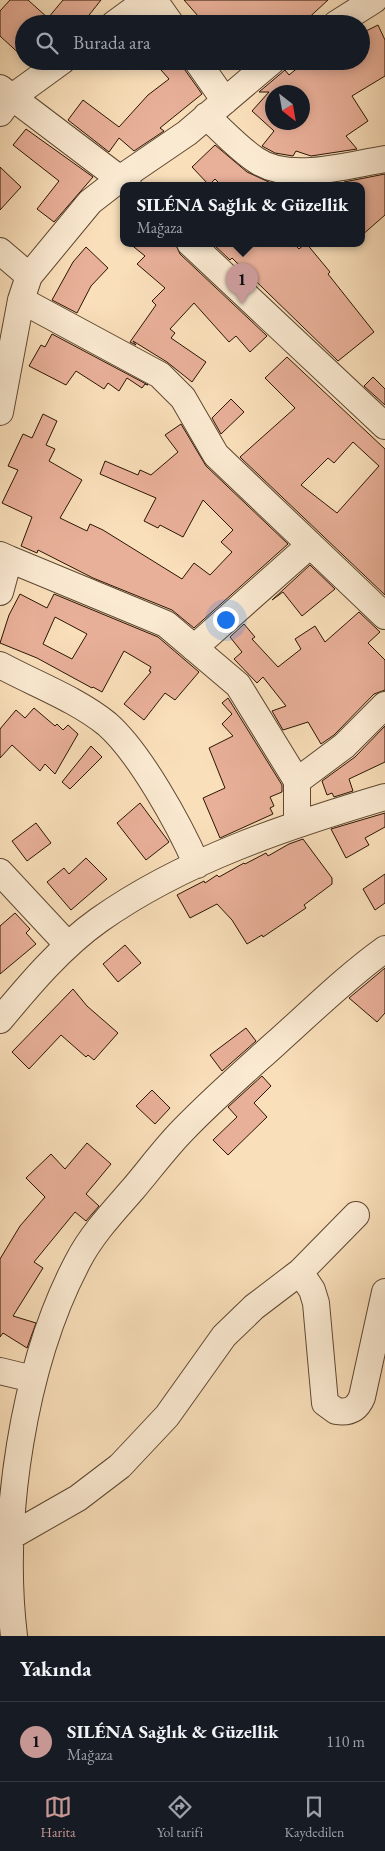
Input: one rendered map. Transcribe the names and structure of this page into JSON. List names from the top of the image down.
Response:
{
  "north": "bottom right",
  "page": {
    "search": "Burada ara",
    "popup": ["SILÉNA Sağlık & Güzellik", "Mağaza"],
    "pins": "1",
    "heading": "Yakında",
    "list": [
      {
        "mark": "1",
        "name": "SILÉNA Sağlık & Güzellik",
        "note": "Mağaza",
        "value": "110 m"
      }
    ],
    "nav": ["Harita", "Yol tarifi", "Kaydedilen"]
  }
}
